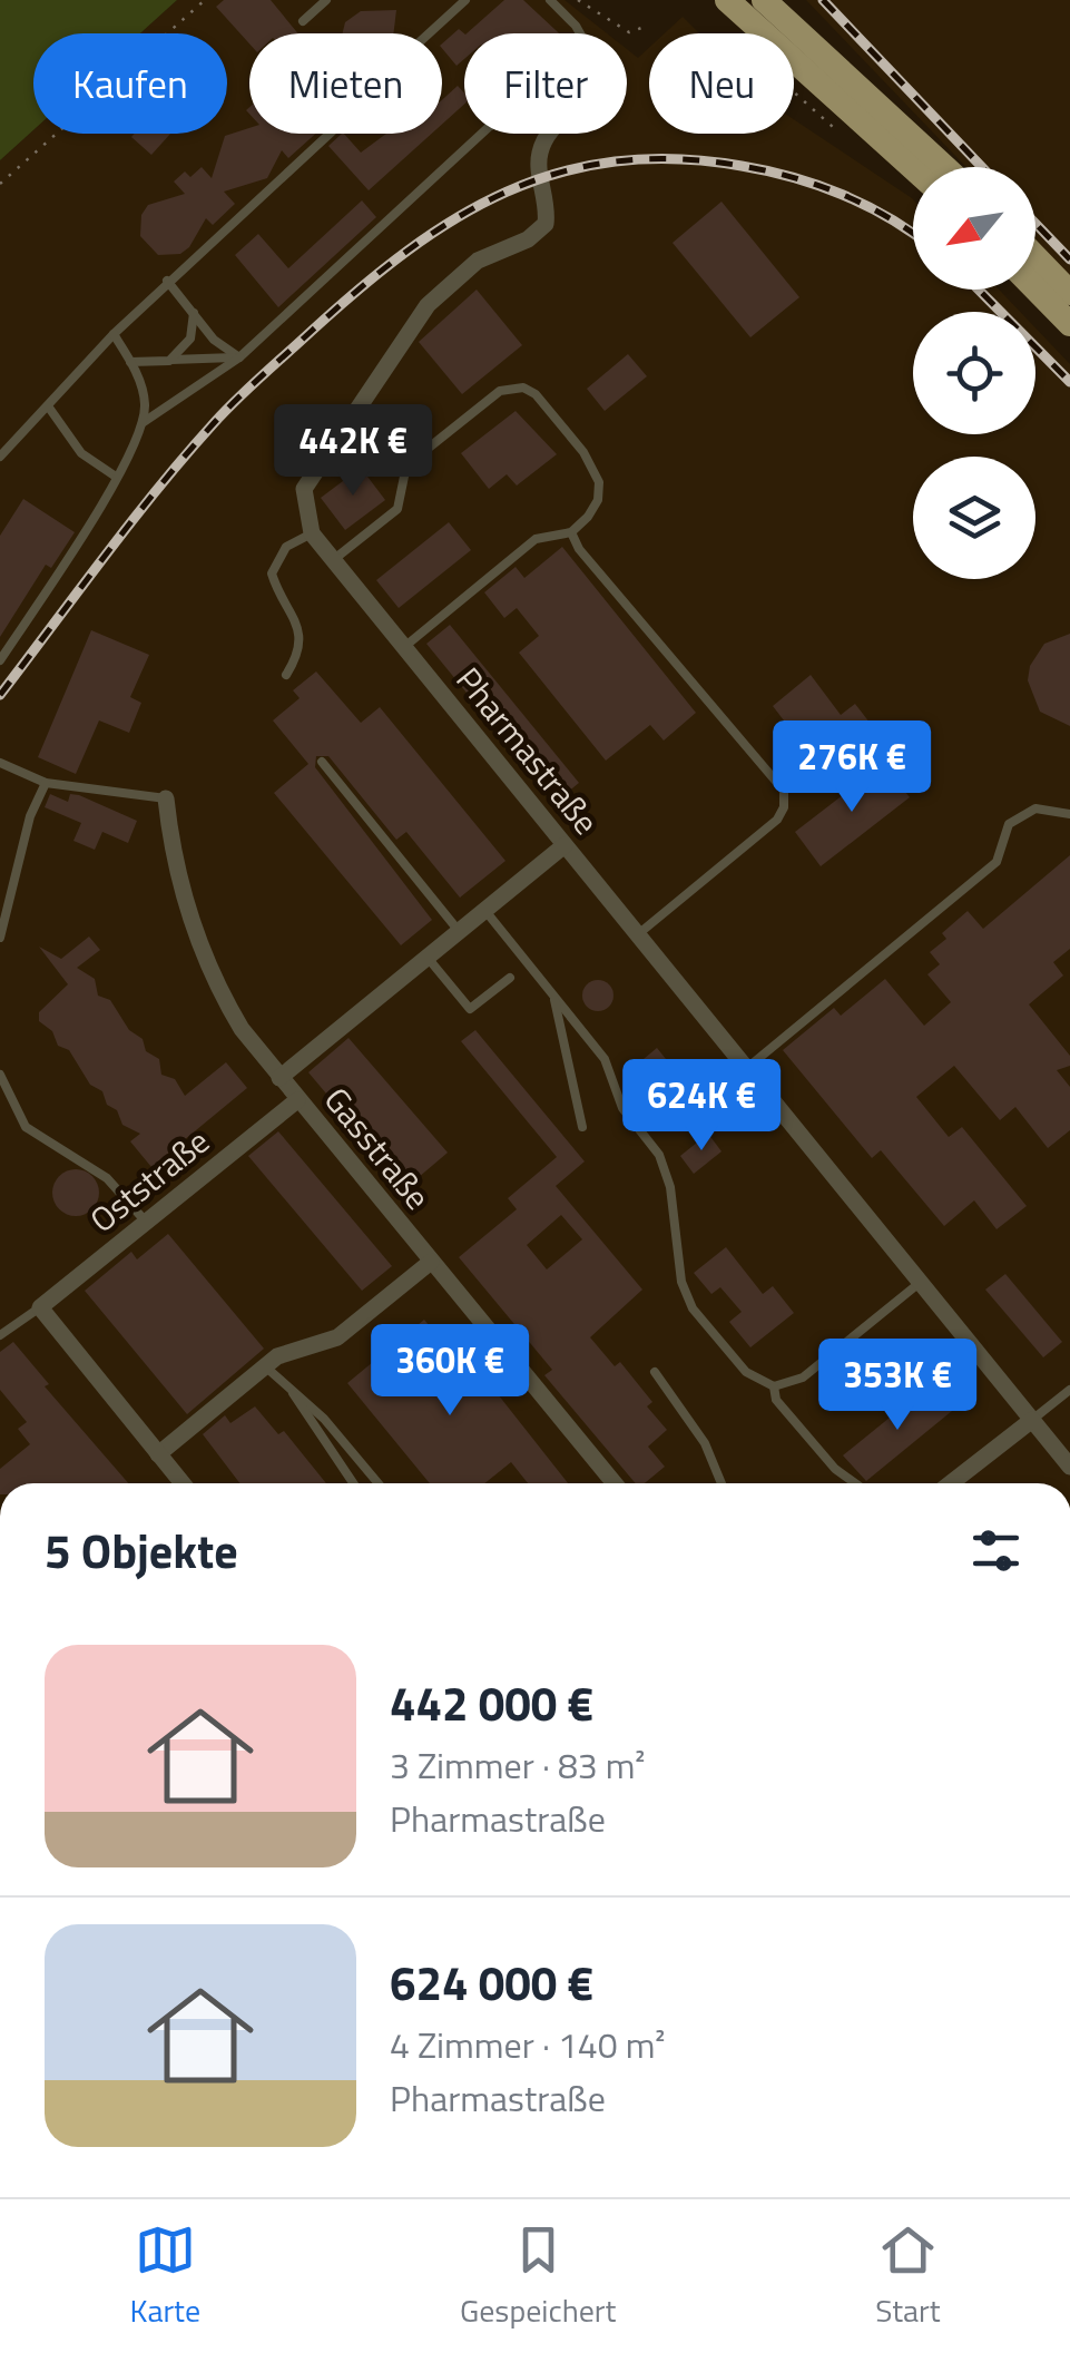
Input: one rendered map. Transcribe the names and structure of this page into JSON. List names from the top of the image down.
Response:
{
  "streets": {
    "street": ["Pharmastraße", "Gasstraße", "Oststraße"]
  },
  "crossings": [
    ["Gasstraße", "Oststraße"]
  ],
  "north": "bottom left",
  "page": {
    "chip": [
      "Kaufen",
      "Mieten",
      "Filter",
      "Neu"
    ],
    "price": [
      "442K €",
      "276K €",
      "624K €",
      "360K €",
      "353K €"
    ],
    "heading": "5 Objekte",
    "list": [
      {
        "name": "442 000 €",
        "note": "3 Zimmer · 83 m² · Pharmastraße"
      },
      {
        "name": "624 000 €",
        "note": "4 Zimmer · 140 m² · Pharmastraße"
      }
    ],
    "tabs": ["Karte", "Gespeichert", "Start"]
  }
}
